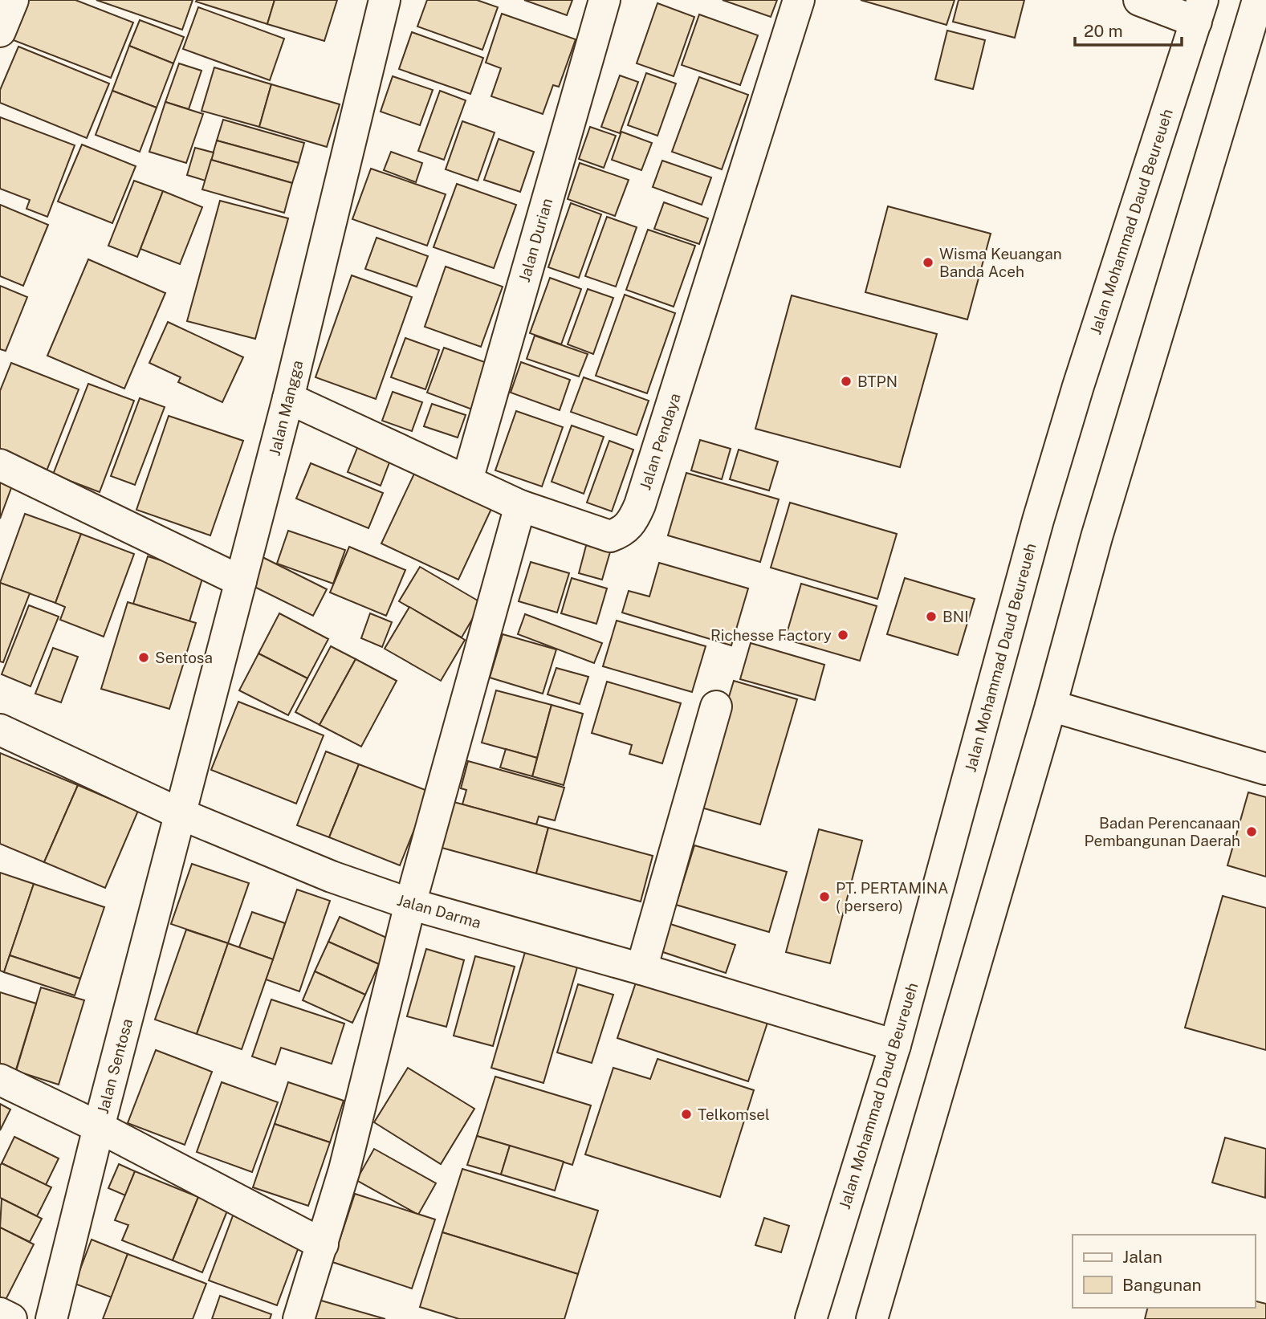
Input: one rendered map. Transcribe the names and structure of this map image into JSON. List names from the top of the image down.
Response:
{
  "streets": {
    "main road": [
      "Jalan Mohammad Daud Beureueh",
      "Jalan Durian",
      "Jalan Mangga",
      "Jalan Pendaya",
      "Jalan Darma",
      "Jalan Sentosa"
    ]
  },
  "crossings": [
    ["Jalan Mohammad Daud Beureueh", "Jalan Darma"],
    ["Jalan Durian", "Jalan Pendaya"],
    ["Jalan Mangga", "Jalan Pendaya"],
    ["Jalan Mangga", "Jalan Darma"],
    ["Jalan Mangga", "Jalan Sentosa"],
    ["Jalan Darma", "Jalan Sentosa"]
  ],
  "places": [
    "Wisma Keuangan Banda Aceh",
    "BTPN",
    "BNI",
    "Richesse Factory",
    "Sentosa",
    "Badan Perencanaan Pembangunan Daerah",
    "PT. PERTAMINA ( persero)",
    "Telkomsel"
  ],
  "legend": ["Jalan", "Bangunan"],
  "scale_bar": "20 m"
}
